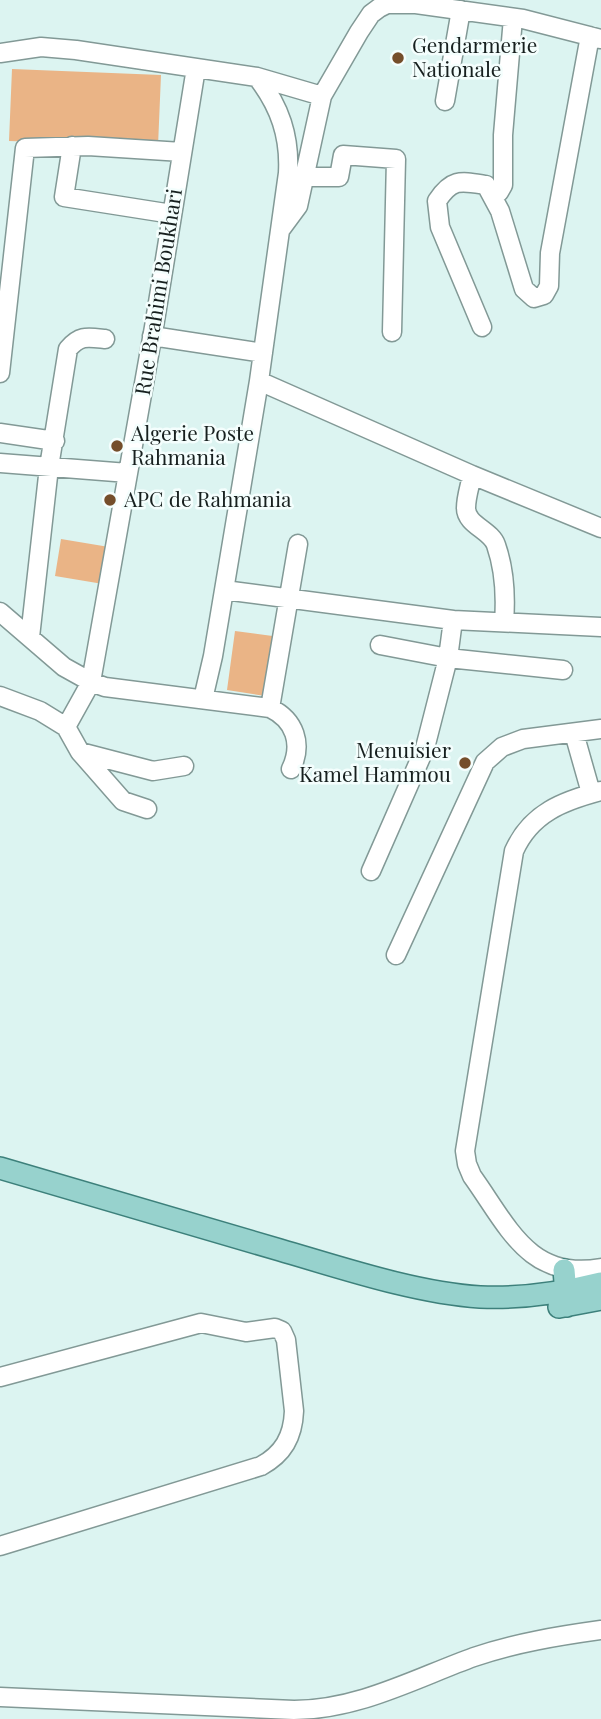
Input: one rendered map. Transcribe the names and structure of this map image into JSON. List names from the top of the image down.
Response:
{
  "streets": {
    "street": ["Rue Brahimi Boukhari"]
  },
  "places": [
    "Gendarmerie Nationale",
    "Algerie Poste Rahmania",
    "APC de Rahmania",
    "Menuisier Kamel Hammou"
  ]
}
